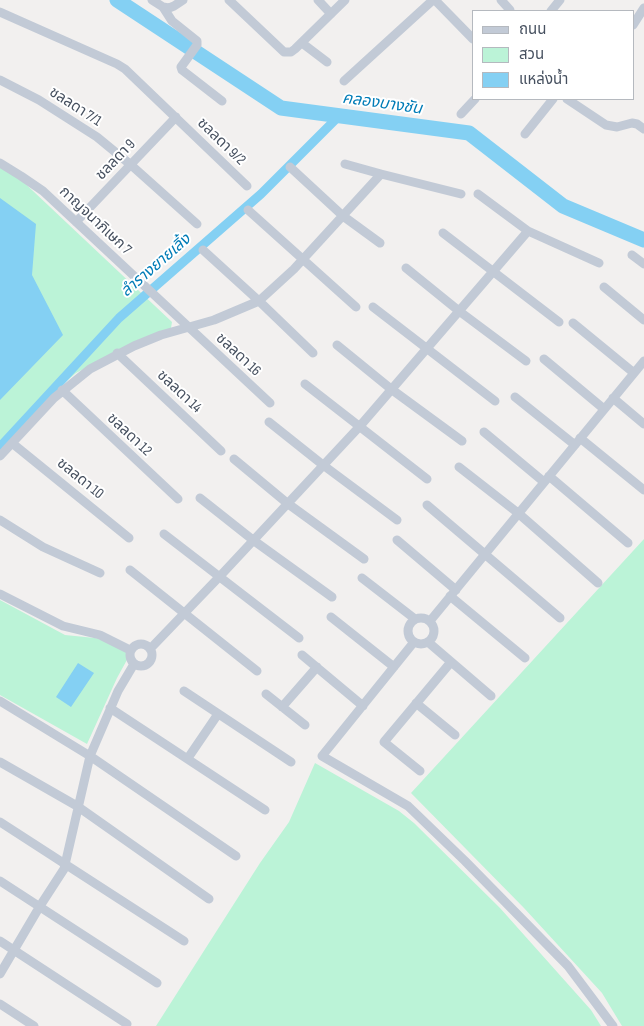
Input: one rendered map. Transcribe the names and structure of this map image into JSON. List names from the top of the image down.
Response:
{
  "streets": {
    "street": [
      "ชลลดา 7/1",
      "ชลลดา 9/2",
      "ชลลดา 9",
      "กาญจนาภิเษก 7",
      "ชลลดา 16",
      "ชลลดา 14",
      "ชลลดา 12",
      "ชลลดา 10"
    ]
  },
  "crossings": [
    ["ชลลดา 7/1", "ชลลดา 9"],
    ["ชลลดา 9/2", "ชลลดา 9"],
    ["ชลลดา 9", "กาญจนาภิเษก 7"],
    ["กาญจนาภิเษก 7", "ชลลดา 16"]
  ],
  "water": ["คลองบางชัน", "ลำรางยายเลิ้ง"],
  "legend": ["ถนน", "สวน", "แหล่งน้ำ"]
}
